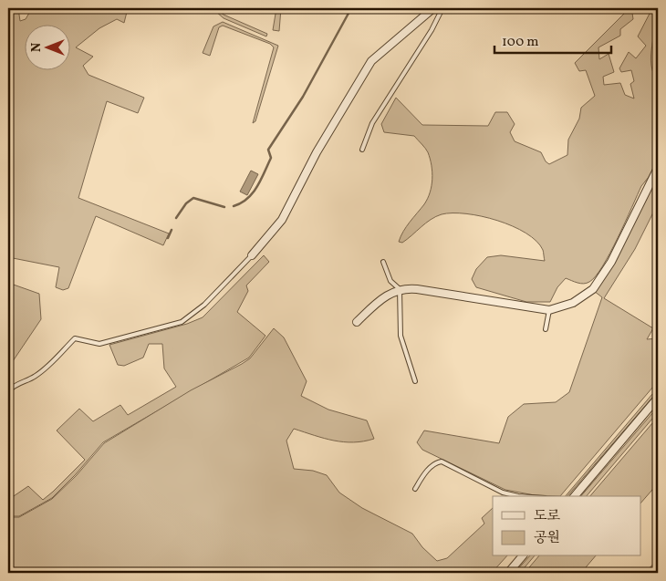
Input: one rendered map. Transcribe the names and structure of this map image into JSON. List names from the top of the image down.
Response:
{
  "legend": ["도로", "공원"],
  "scale_bar": "100 m",
  "north": "left"
}
